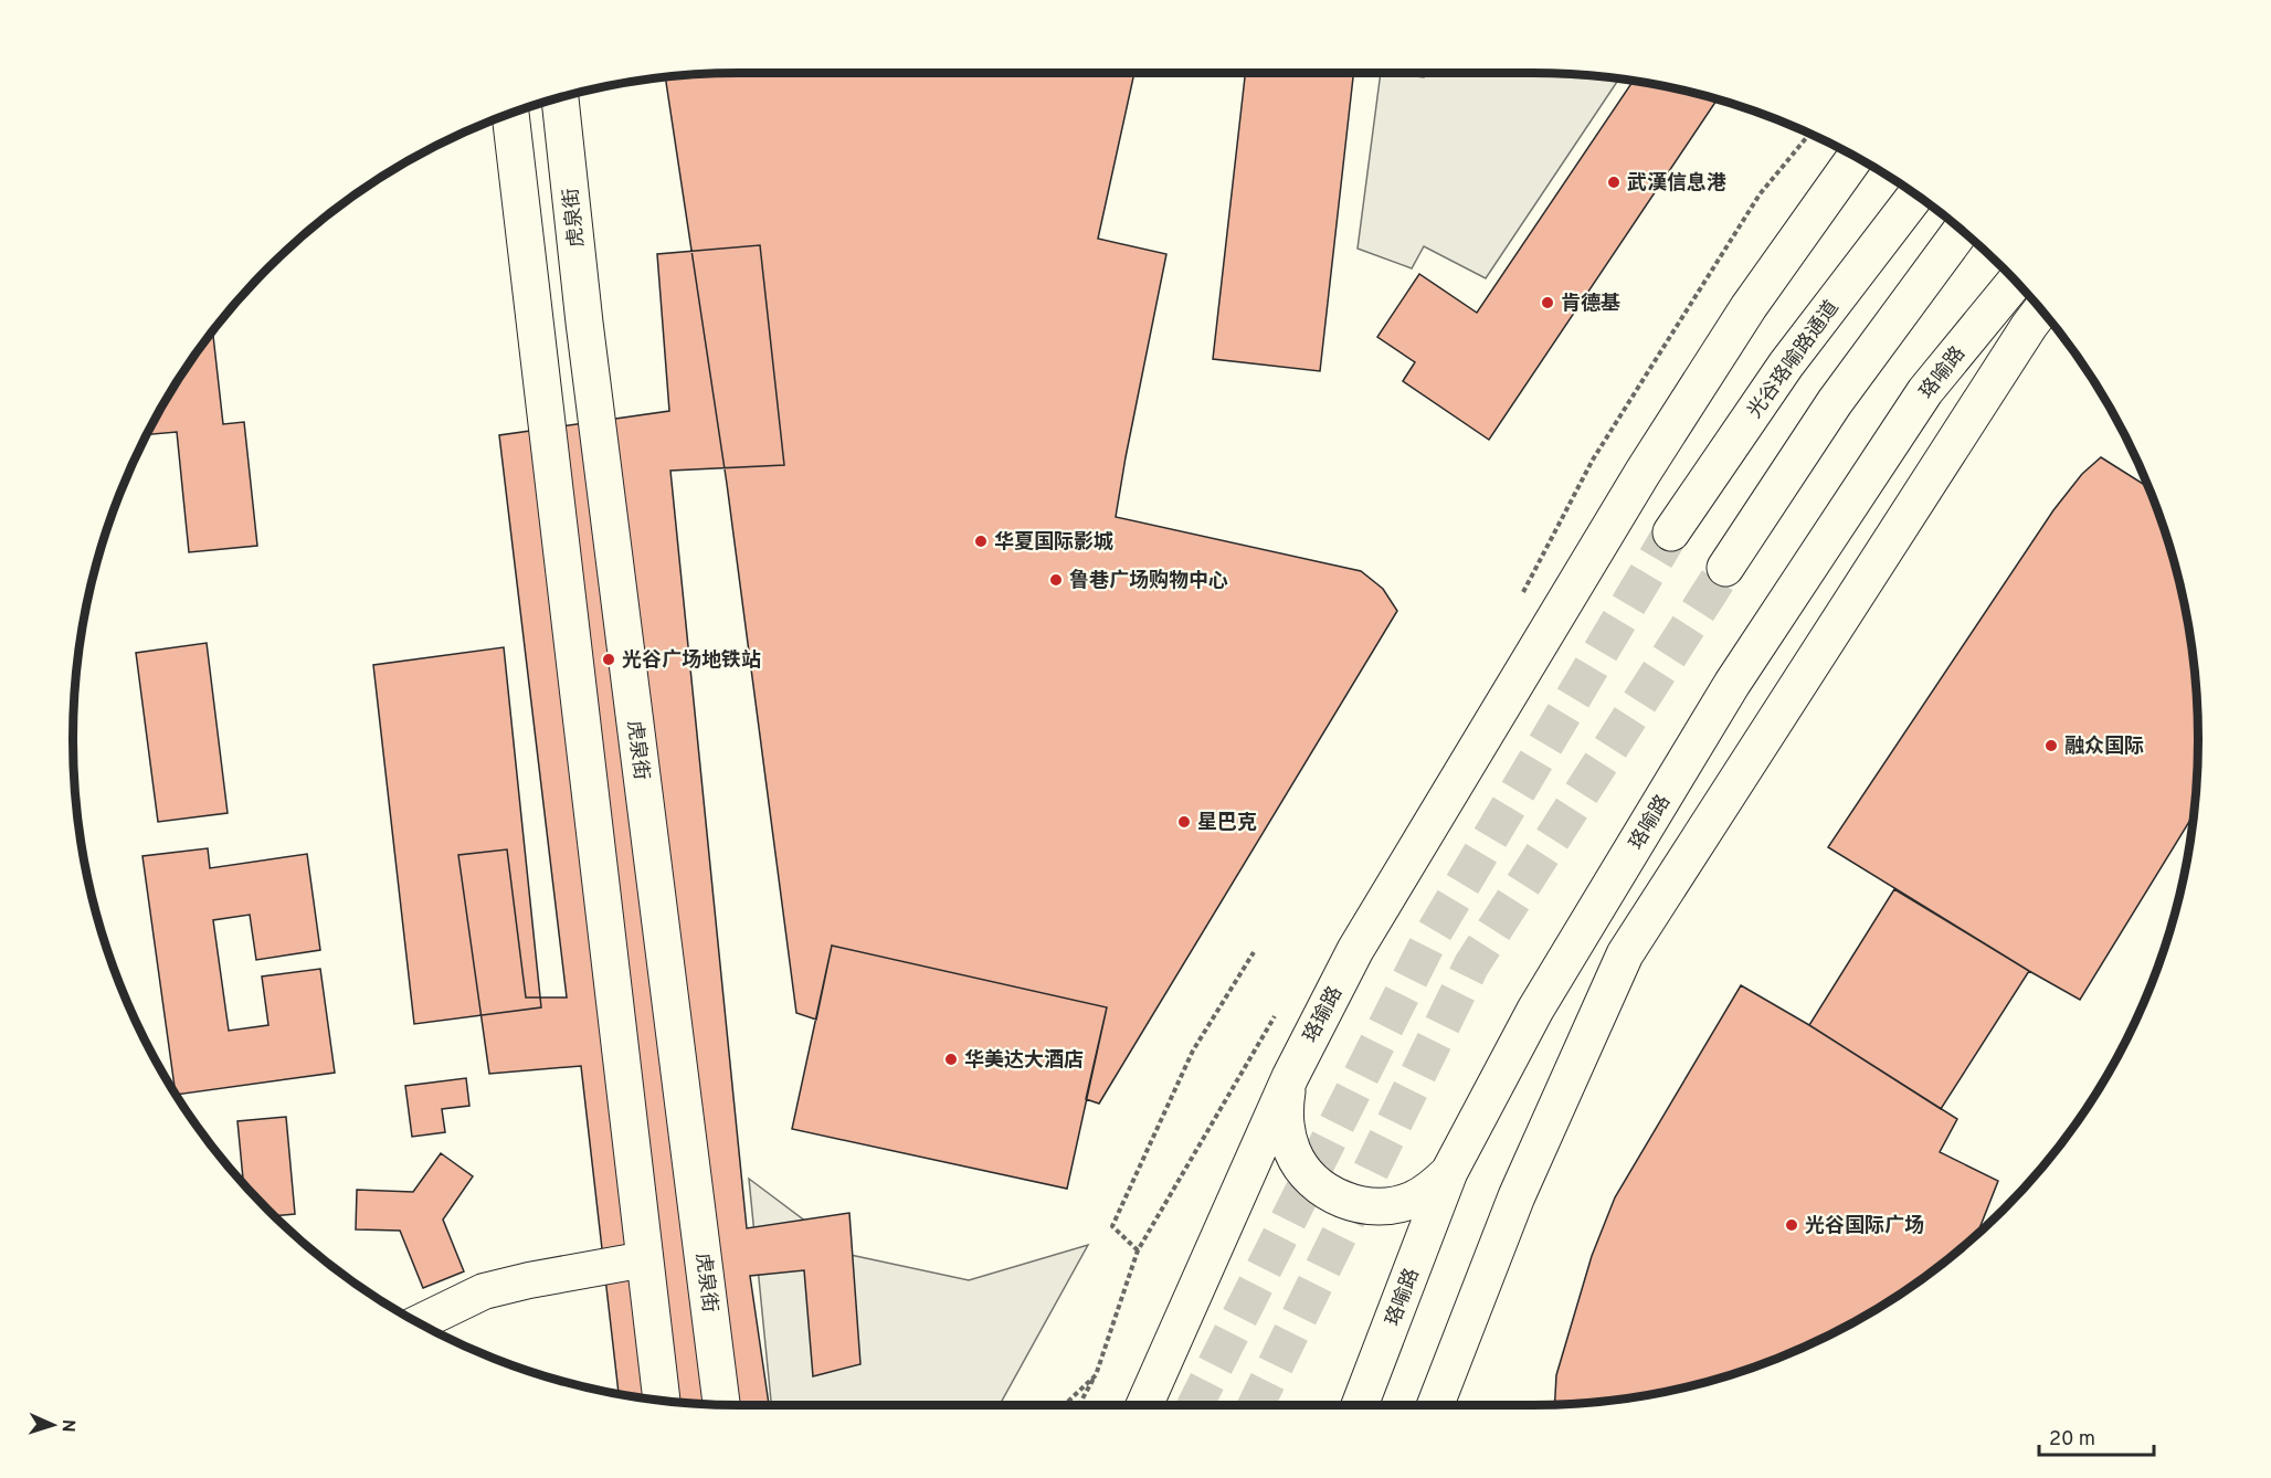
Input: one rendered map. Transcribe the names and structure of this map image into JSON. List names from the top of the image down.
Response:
{
  "streets": {
    "main road": [
      "虎泉街",
      "光谷珞喻路通道",
      "珞喻路",
      "珞瑜路"
    ]
  },
  "places": [
    "武漢信息港",
    "肯德基",
    "华夏国际影城",
    "鲁巷广场购物中心",
    "光谷广场地铁站",
    "融众国际",
    "星巴克",
    "华美达大酒店",
    "光谷国际广场"
  ],
  "scale_bar": "20 m",
  "north": "right"
}
